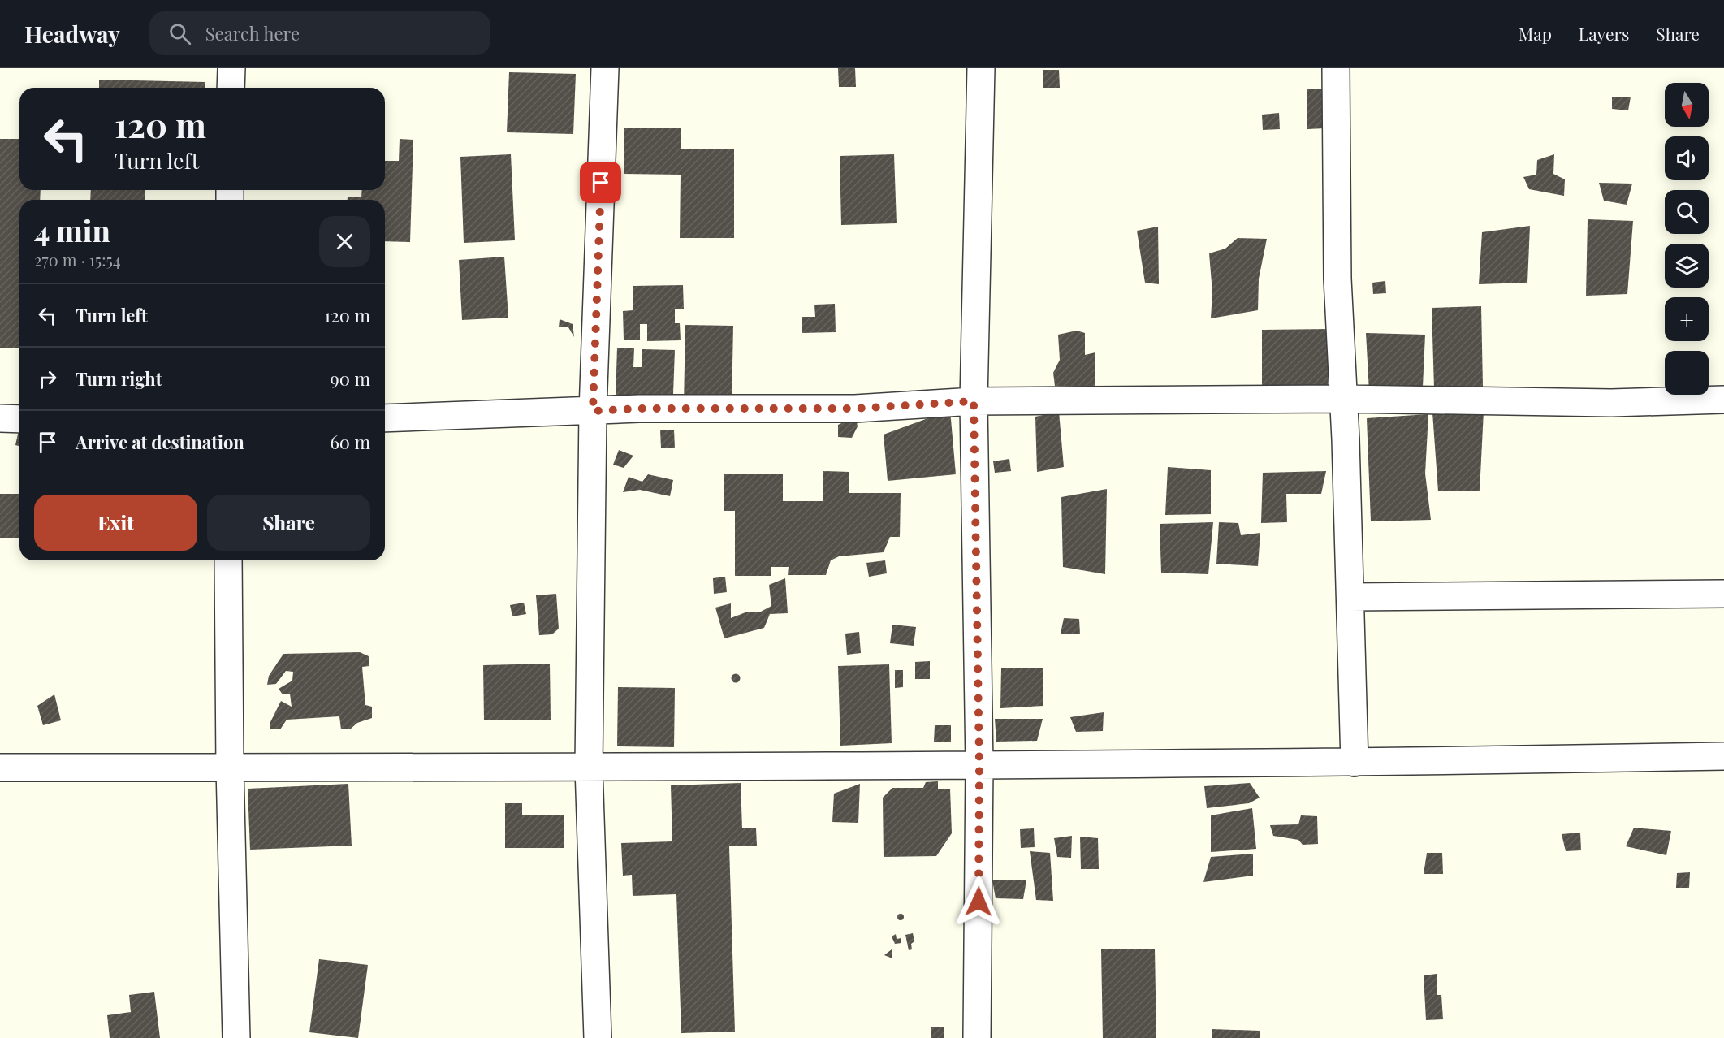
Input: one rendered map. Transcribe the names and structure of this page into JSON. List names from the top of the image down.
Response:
{
  "north": "bottom",
  "page": {
    "header": "Headway",
    "search": "Search here",
    "nav": ["Map", "Layers", "Share"],
    "map_buttons": ["+", "−"],
    "turn": ["120 m", "Turn left"],
    "heading": ["4 min", "270 m · 15:54"],
    "list": [
      {
        "name": "Turn left",
        "value": "120 m"
      },
      {
        "name": "Turn right",
        "value": "90 m"
      },
      {
        "name": "Arrive at destination",
        "value": "60 m"
      }
    ],
    "buttons": ["Exit", "Share"]
  }
}
